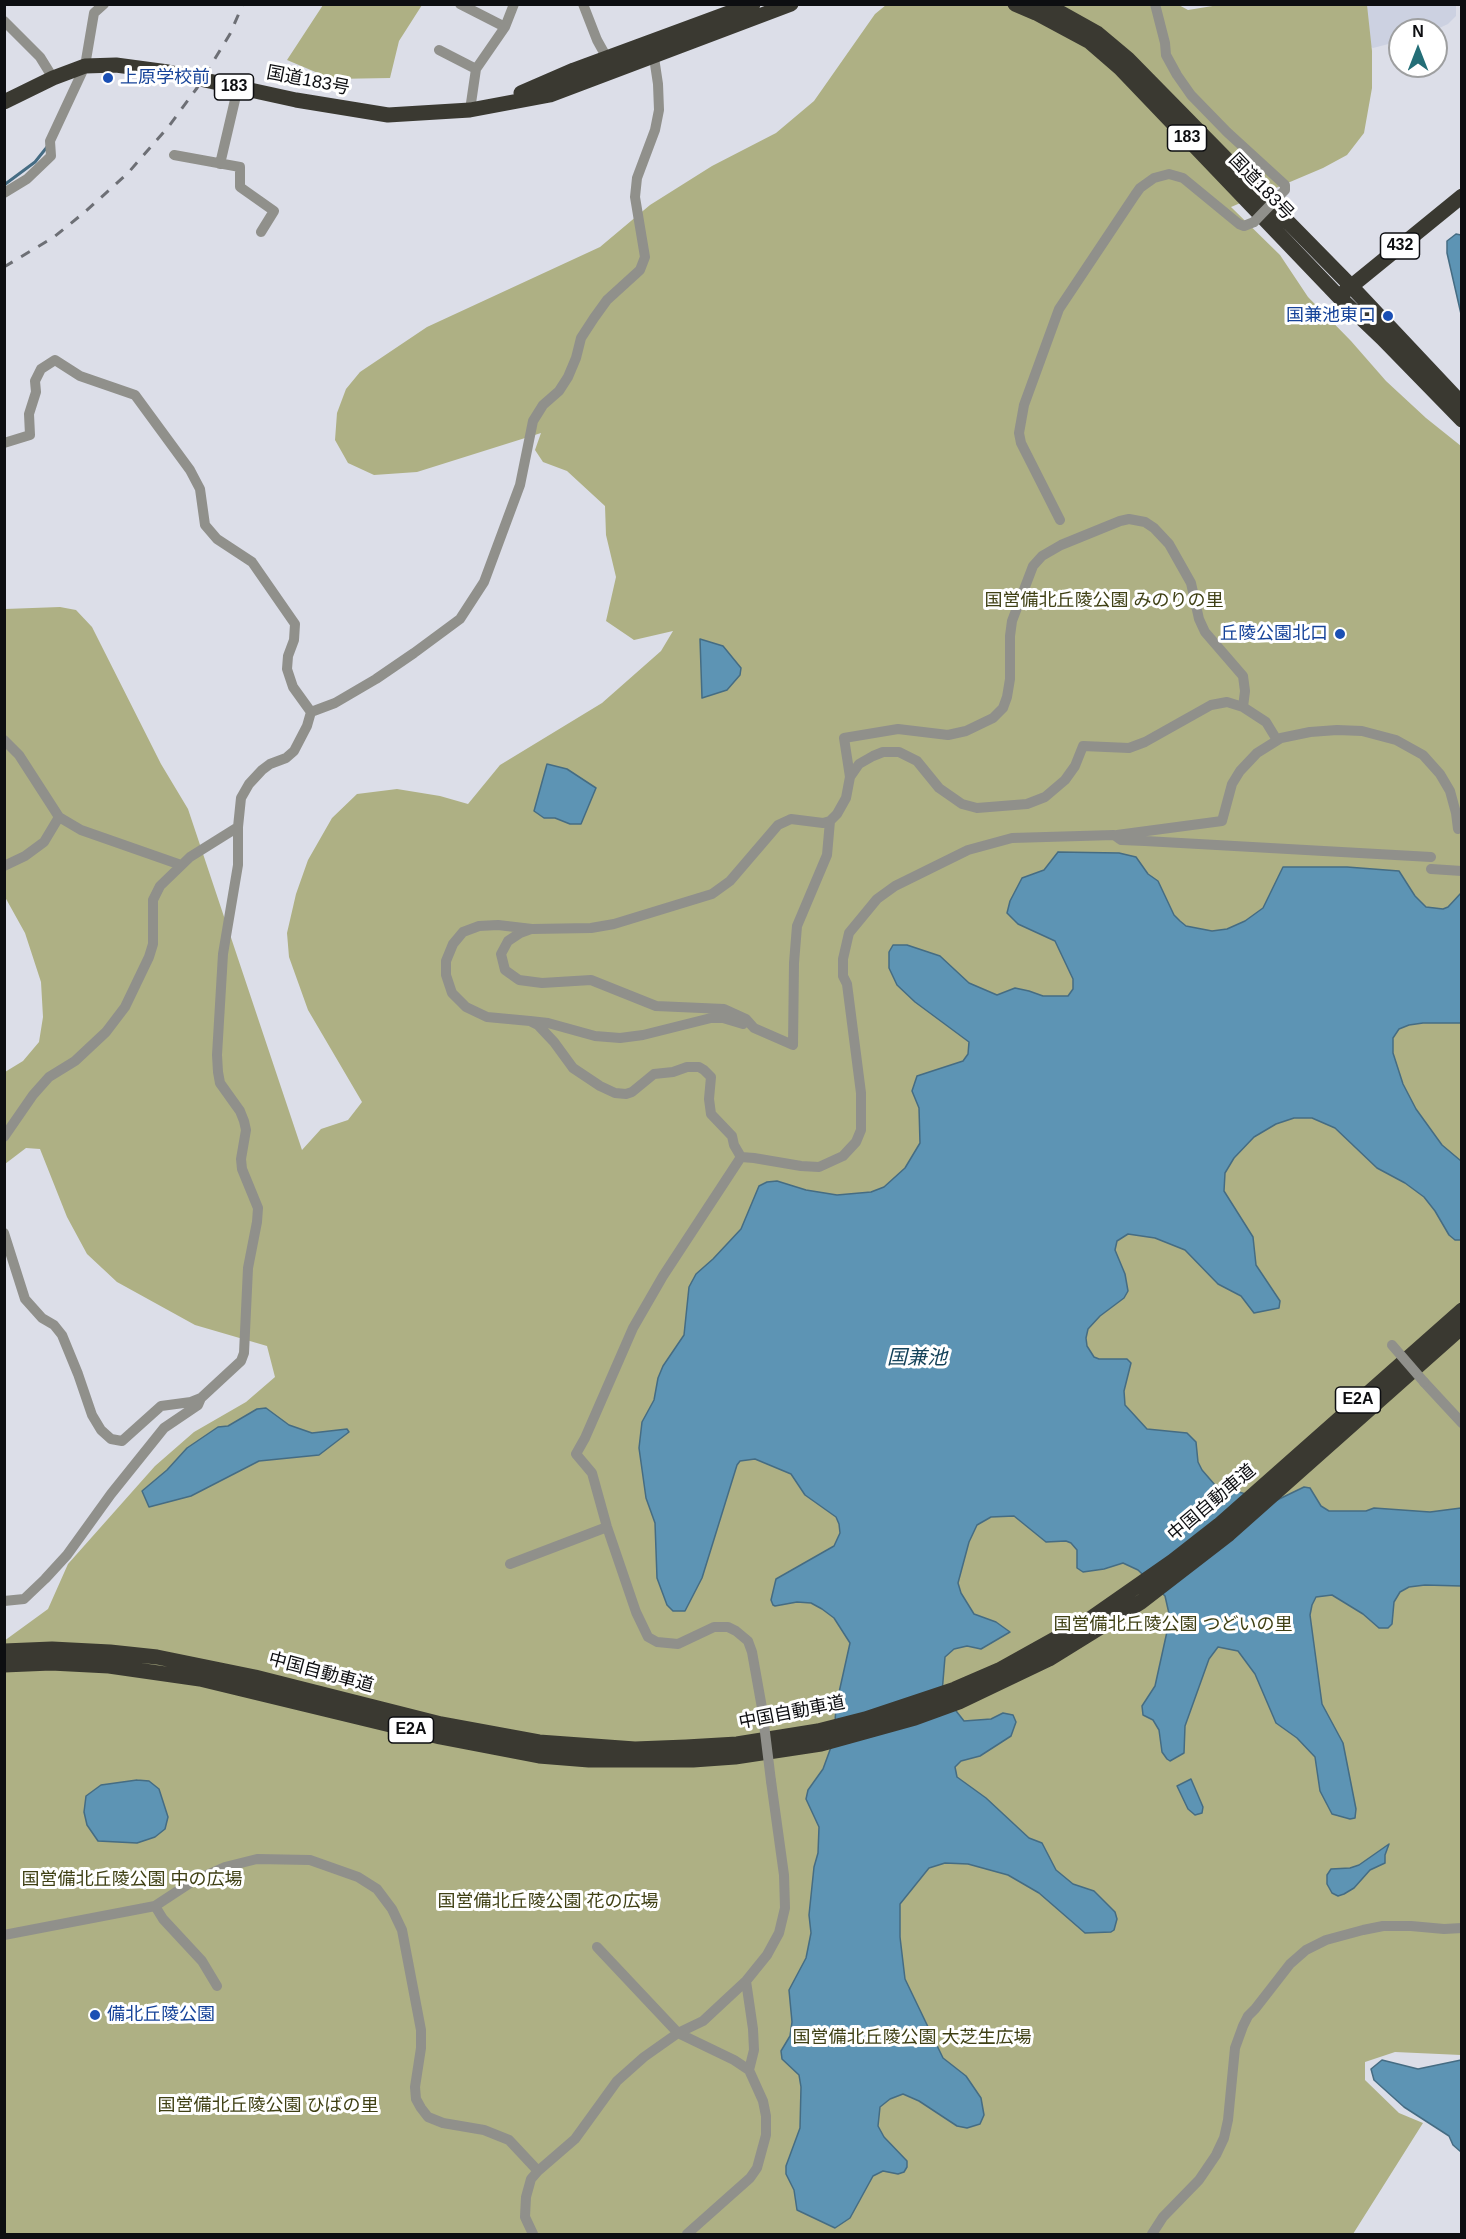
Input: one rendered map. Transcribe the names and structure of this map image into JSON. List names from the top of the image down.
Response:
{
  "streets": {
    "highway": [
      "国道183号",
      "183",
      "432",
      "E2A",
      "中国自動車道"
    ]
  },
  "crossings": [
    ["国道183号", "432"]
  ],
  "water": ["国兼池"],
  "parks": [
    "国営備北丘陵公園 みのりの里",
    "国営備北丘陵公園 つどいの里",
    "国営備北丘陵公園 中の広場",
    "国営備北丘陵公園 花の広場",
    "国営備北丘陵公園 大芝生広場",
    "国営備北丘陵公園 ひばの里"
  ],
  "places": [
    "上原学校前",
    "国兼池東口",
    "丘陵公園北口",
    "備北丘陵公園"
  ],
  "north": "top"
}
